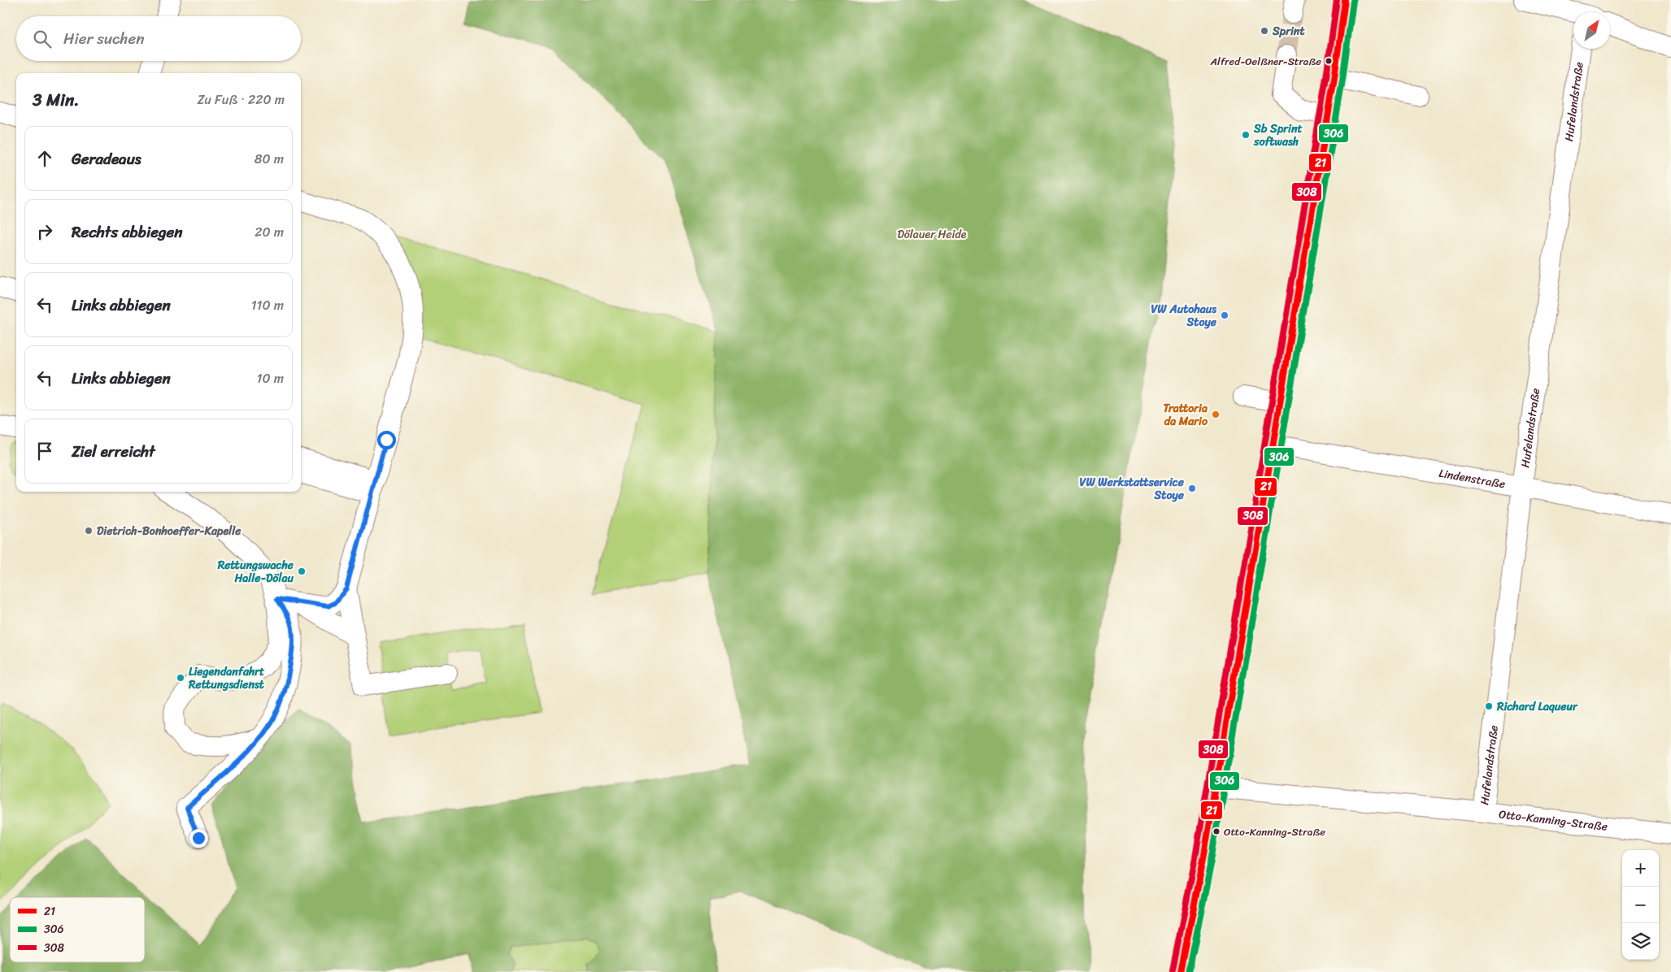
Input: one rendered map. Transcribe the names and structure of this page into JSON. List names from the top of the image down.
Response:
{
  "streets": {
    "street": ["Hufelandstraße", "Lindenstraße", "Otto-Kanning-Straße"]
  },
  "crossings": [
    ["Hufelandstraße", "Lindenstraße"],
    ["Hufelandstraße", "Otto-Kanning-Straße"]
  ],
  "parks": ["Dölauer Heide"],
  "places": [
    "Sprint",
    "Alfred-Oelßner-Straße",
    "Sb Sprint softwash",
    "VW Autohaus Stoye",
    "Trattoria da Mario",
    "VW Werkstattservice Stoye",
    "Dietrich-Bonhoeffer-Kapelle",
    "Rettungswache Halle-Dölau",
    "Liegendanfahrt Rettungsdienst",
    "Richard Laqueur",
    "Otto-Kanning-Straße"
  ],
  "lines": ["transit line 21", "transit line 308", "transit line 306"],
  "legend": ["21", "306", "308"],
  "north": "top right",
  "page": {
    "search": "Hier suchen",
    "heading": ["3 Min.", "Zu Fuß · 220 m"],
    "list": [
      ["Geradeaus", "80 m"],
      ["Rechts abbiegen", "20 m"],
      ["Links abbiegen", "110 m"],
      ["Links abbiegen", "10 m"],
      "Ziel erreicht"
    ],
    "map_buttons": ["+", "−"]
  }
}
